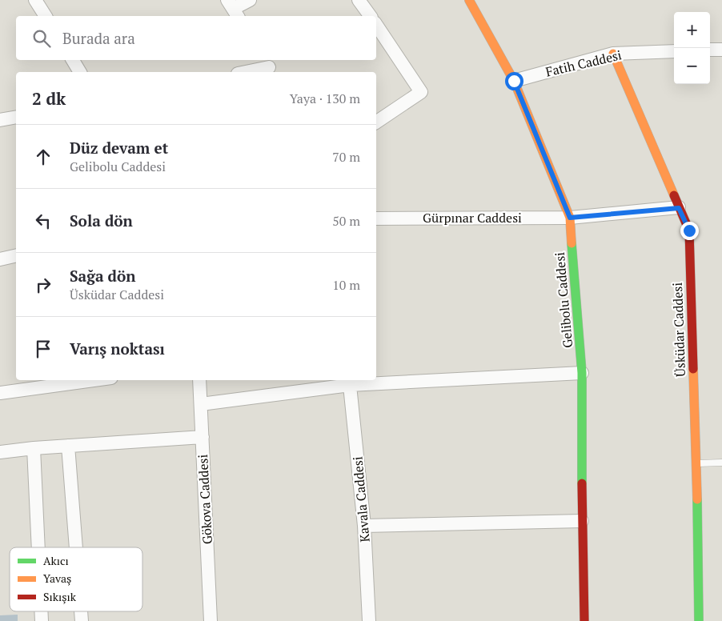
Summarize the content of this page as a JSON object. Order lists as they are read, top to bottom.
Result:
{
  "streets": {
    "street": [
      "Fatih Caddesi",
      "Gürpınar Caddesi",
      "Gelibolu Caddesi",
      "Üsküdar Caddesi",
      "Gökova Caddesi",
      "Kavala Caddesi"
    ]
  },
  "crossings": [
    ["Fatih Caddesi", "Gelibolu Caddesi"],
    ["Fatih Caddesi", "Üsküdar Caddesi"],
    ["Gürpınar Caddesi", "Gelibolu Caddesi"],
    ["Gürpınar Caddesi", "Üsküdar Caddesi"]
  ],
  "legend": ["Akıcı", "Yavaş", "Sıkışık"],
  "page": {
    "map_buttons": ["+", "−"],
    "search": "Burada ara",
    "heading": ["2 dk", "Yaya · 130 m"],
    "list": [
      ["Düz devam et", "Gelibolu Caddesi", "70 m"],
      ["Sola dön", "50 m"],
      ["Sağa dön", "Üsküdar Caddesi", "10 m"],
      "Varış noktası"
    ]
  }
}
